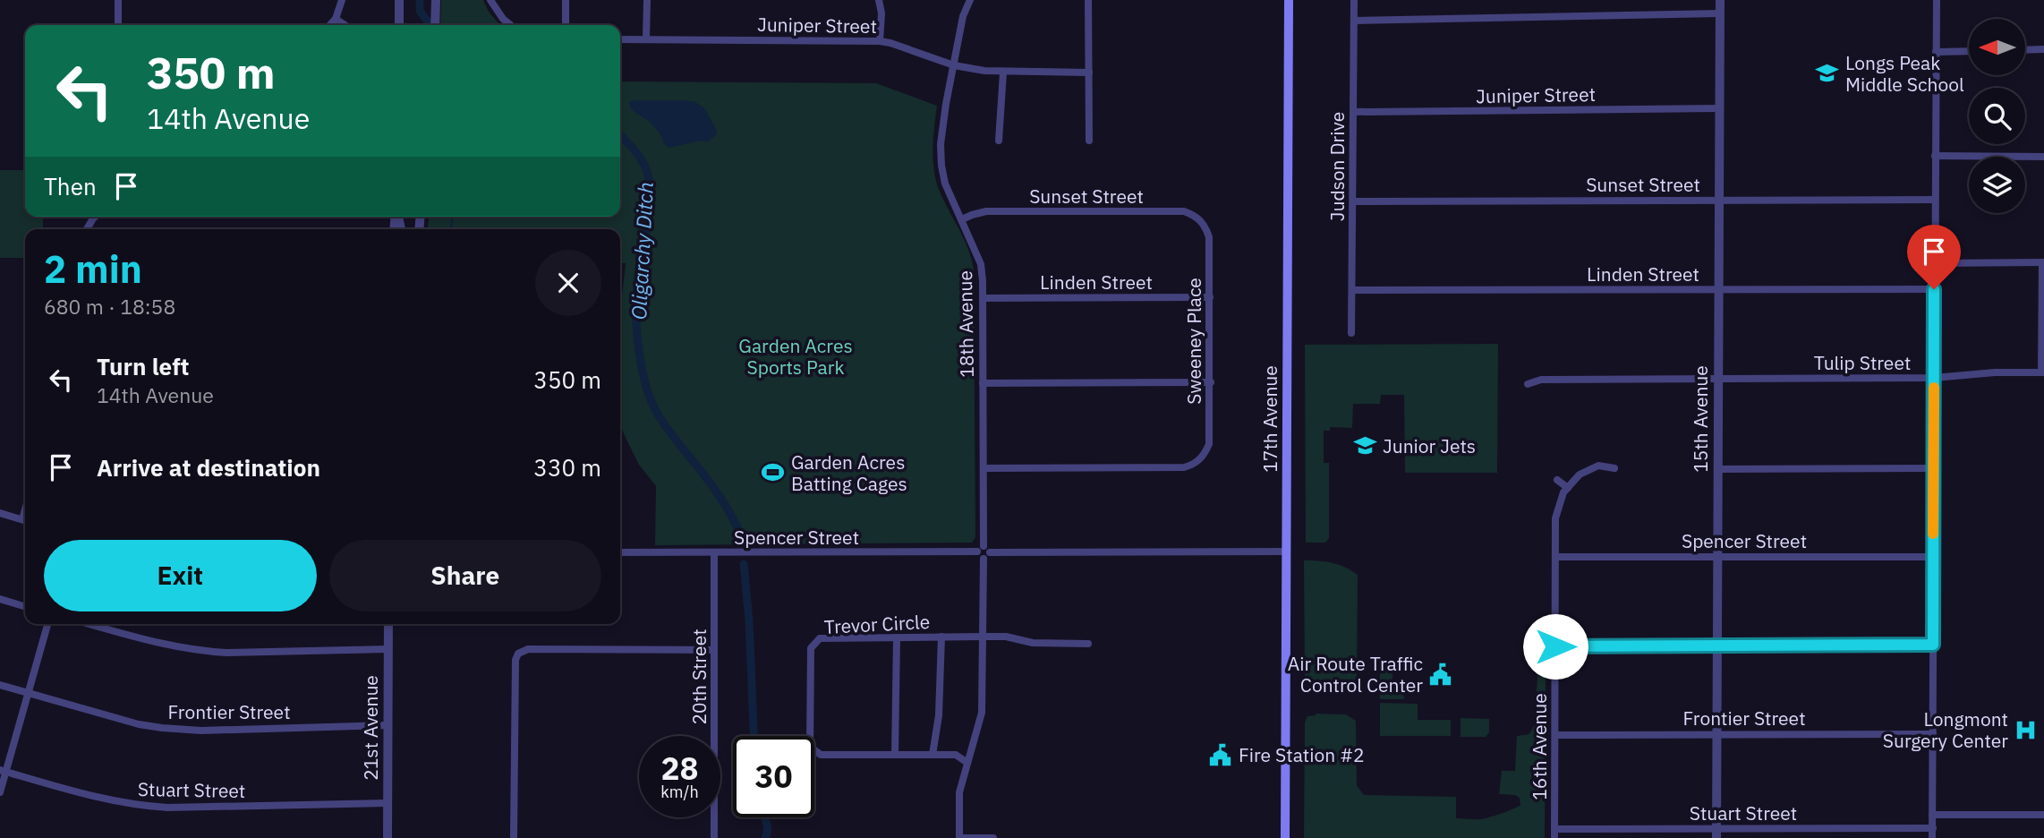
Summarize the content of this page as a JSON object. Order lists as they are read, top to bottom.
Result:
{
  "streets": {
    "main road": ["17th Avenue"],
    "street": [
      "Juniper Street",
      "Judson Drive",
      "Sunset Street",
      "Linden Street",
      "18th Avenue",
      "Sweeney Place",
      "Tulip Street",
      "15th Avenue",
      "Spencer Street",
      "Trevor Circle",
      "20th Street",
      "Frontier Street",
      "21st Avenue",
      "16th Avenue",
      "Stuart Street"
    ]
  },
  "crossings": [
    ["Juniper Street", "Judson Drive"],
    ["Juniper Street", "18th Avenue"],
    ["Juniper Street", "15th Avenue"],
    ["Judson Drive", "Sunset Street"],
    ["Judson Drive", "Linden Street"],
    ["Sunset Street", "18th Avenue"],
    ["Sunset Street", "Sweeney Place"],
    ["Sunset Street", "15th Avenue"],
    ["Linden Street", "18th Avenue"],
    ["Linden Street", "Sweeney Place"],
    ["Linden Street", "15th Avenue"],
    ["18th Avenue", "Sweeney Place"],
    ["18th Avenue", "Spencer Street"],
    ["Tulip Street", "15th Avenue"],
    ["15th Avenue", "Spencer Street"],
    ["15th Avenue", "Frontier Street"],
    ["15th Avenue", "Stuart Street"],
    ["Spencer Street", "20th Street"],
    ["Spencer Street", "16th Avenue"],
    ["Frontier Street", "21st Avenue"],
    ["Frontier Street", "16th Avenue"],
    ["21st Avenue", "Stuart Street"],
    ["16th Avenue", "Stuart Street"]
  ],
  "water": ["Oligarchy Ditch"],
  "parks": ["Garden Acres Sports Park"],
  "places": {
    "school or university": ["Longs Peak Middle School", "Junior Jets"],
    "sports": ["Garden Acres Batting Cages"],
    "public building": ["Air Route Traffic Control Center", "Fire Station #2"],
    "hospital": ["Longmont Surgery Center"]
  },
  "north": "left",
  "page": {
    "turn": ["350 m", "14th Avenue"],
    "then": "Then",
    "heading": ["2 min", "680 m · 18:58"],
    "list": [
      {
        "name": "Turn left",
        "note": "14th Avenue",
        "value": "350 m"
      },
      {
        "name": "Arrive at destination",
        "value": "330 m"
      }
    ],
    "buttons": ["Exit", "Share"],
    "speed": "28 km/h",
    "limit": "30"
  }
}
